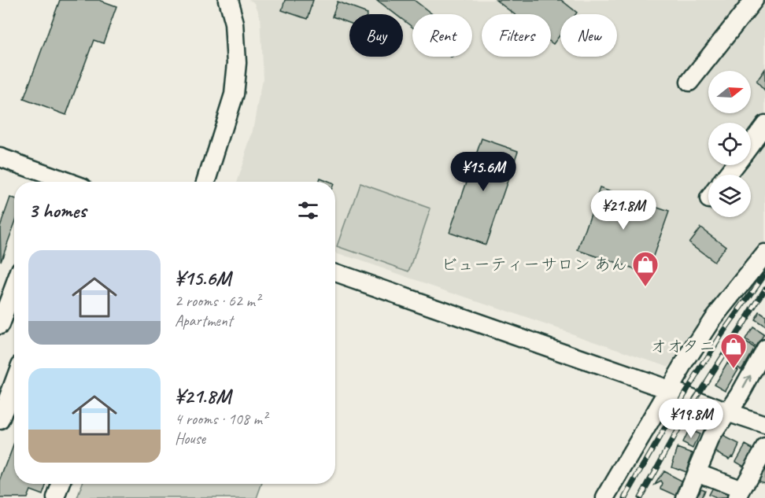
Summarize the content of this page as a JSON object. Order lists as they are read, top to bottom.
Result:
{
  "places": {
    "shop": ["ビューティーサロン あん", "オオタニ"]
  },
  "north": "right",
  "page": {
    "chip": [
      "Buy",
      "Rent",
      "Filters",
      "New"
    ],
    "price": ["¥15.6M", "¥21.8M", "¥19.8M"],
    "heading": "3 homes",
    "list": [
      {
        "name": "¥15.6M",
        "note": "2 rooms · 62 m² · Apartment"
      },
      {
        "name": "¥21.8M",
        "note": "4 rooms · 108 m² · House"
      }
    ]
  }
}
